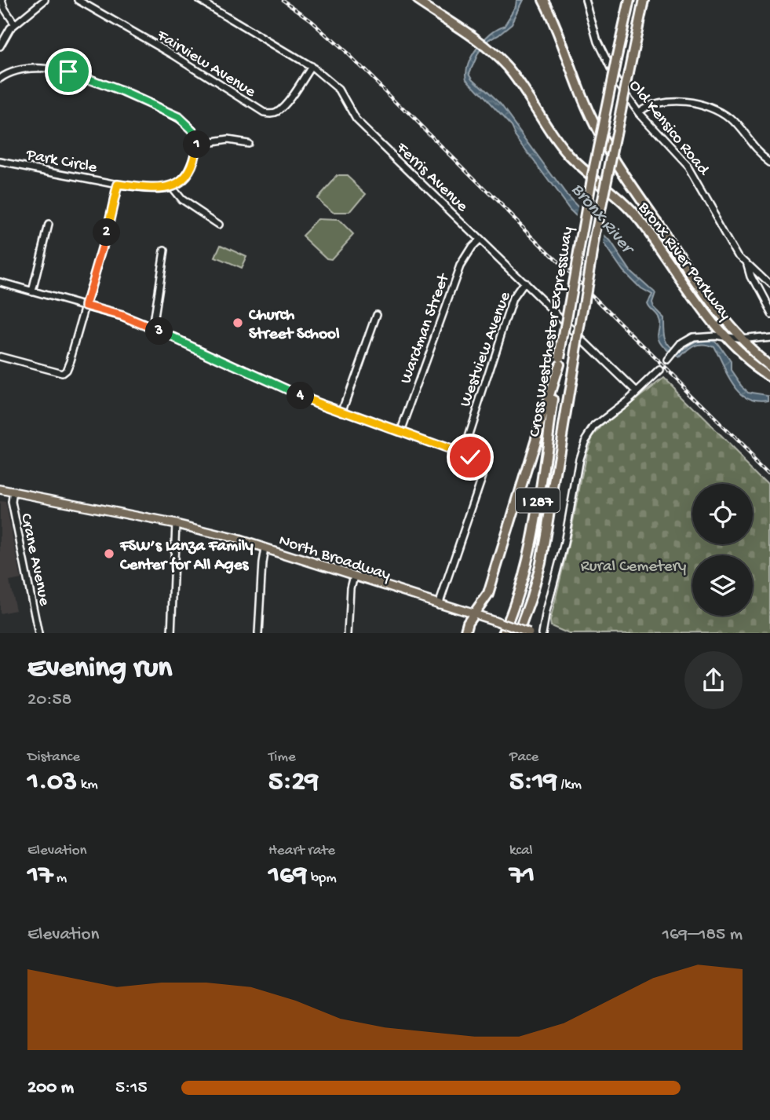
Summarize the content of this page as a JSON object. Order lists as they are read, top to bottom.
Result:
{
  "streets": {
    "highway": ["Bronx River Parkway", "Cross Westchester Expressway", "I 287"],
    "main road": ["North Broadway"],
    "street": [
      "Fairview Avenue",
      "Old Kensico Road",
      "Park Circle",
      "Ferris Avenue",
      "Wardman Street",
      "Westview Avenue",
      "Crane Avenue"
    ]
  },
  "crossings": [
    ["Fairview Avenue", "Ferris Avenue"],
    ["Ferris Avenue", "Wardman Street"],
    ["Ferris Avenue", "Westview Avenue"],
    ["North Broadway", "Crane Avenue"]
  ],
  "water": ["Bronx River"],
  "parks": ["Rural Cemetery"],
  "places": ["Church Street School", "FSW’s Lanza Family Center for All Ages"],
  "page": {
    "pins": [
      "1",
      "2",
      "3",
      "4"
    ],
    "heading": ["Evening run", "20:58"],
    "stats": [
      ["Distance", "1.03 km"],
      ["Time", "5:29"],
      ["Pace", "5:19 /km"],
      ["Elevation", "17 m"],
      ["Heart rate", "169 bpm"],
      ["kcal", "71"]
    ],
    "chart": ["Elevation", "169–185 m"],
    "list": [
      {
        "name": "200 m",
        "note": "5:15"
      }
    ]
  }
}
